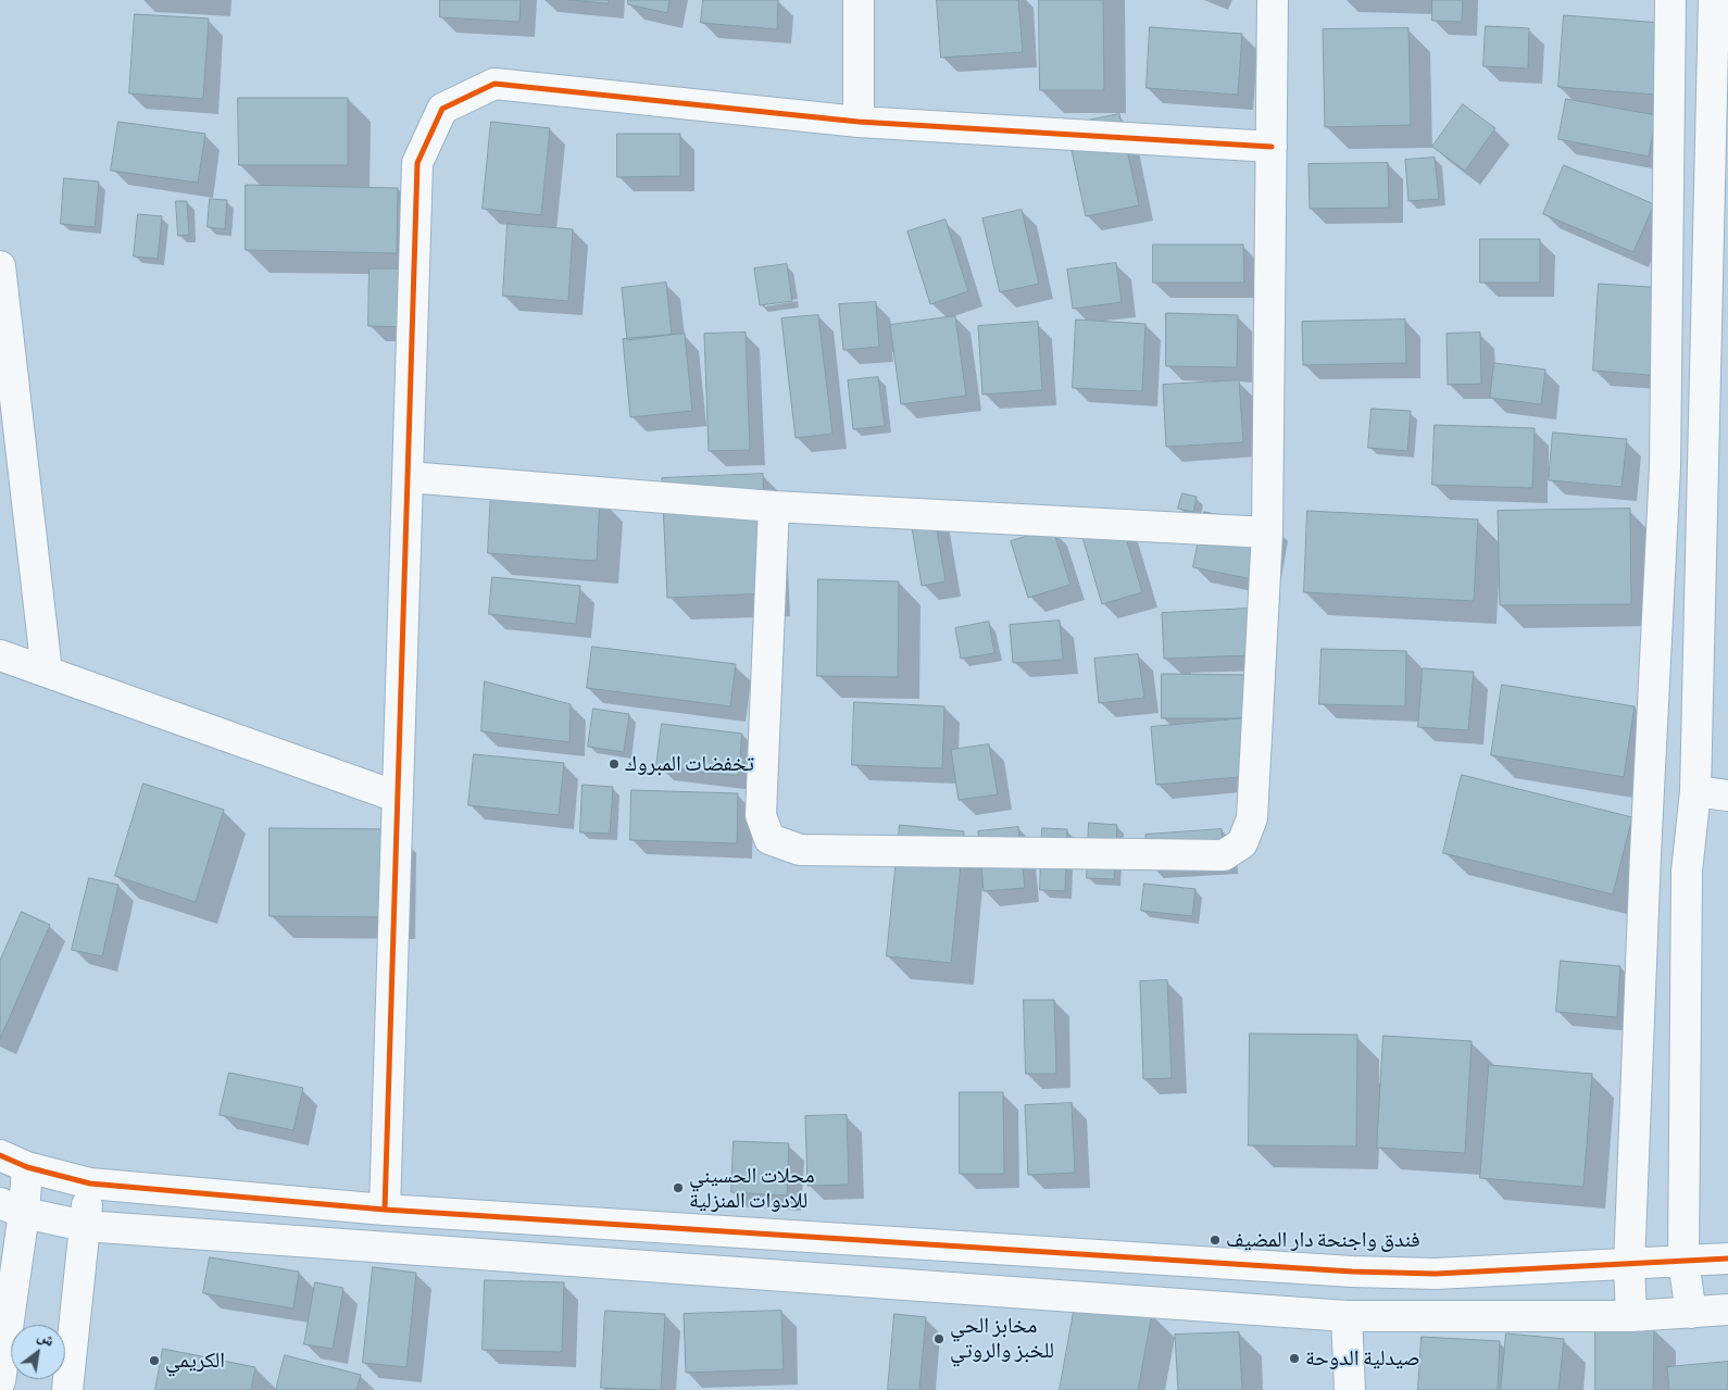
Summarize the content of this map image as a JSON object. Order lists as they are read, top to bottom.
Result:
{
  "places": [
    "تخفضات المبروك",
    "محلات الحسيني للادوات المنزلية",
    "فندق واجنحة دار المضيف",
    "مخابز الحي للخبز والروتي",
    "صيدلية الدوحة",
    "الكريمي"
  ],
  "north": "top right"
}
